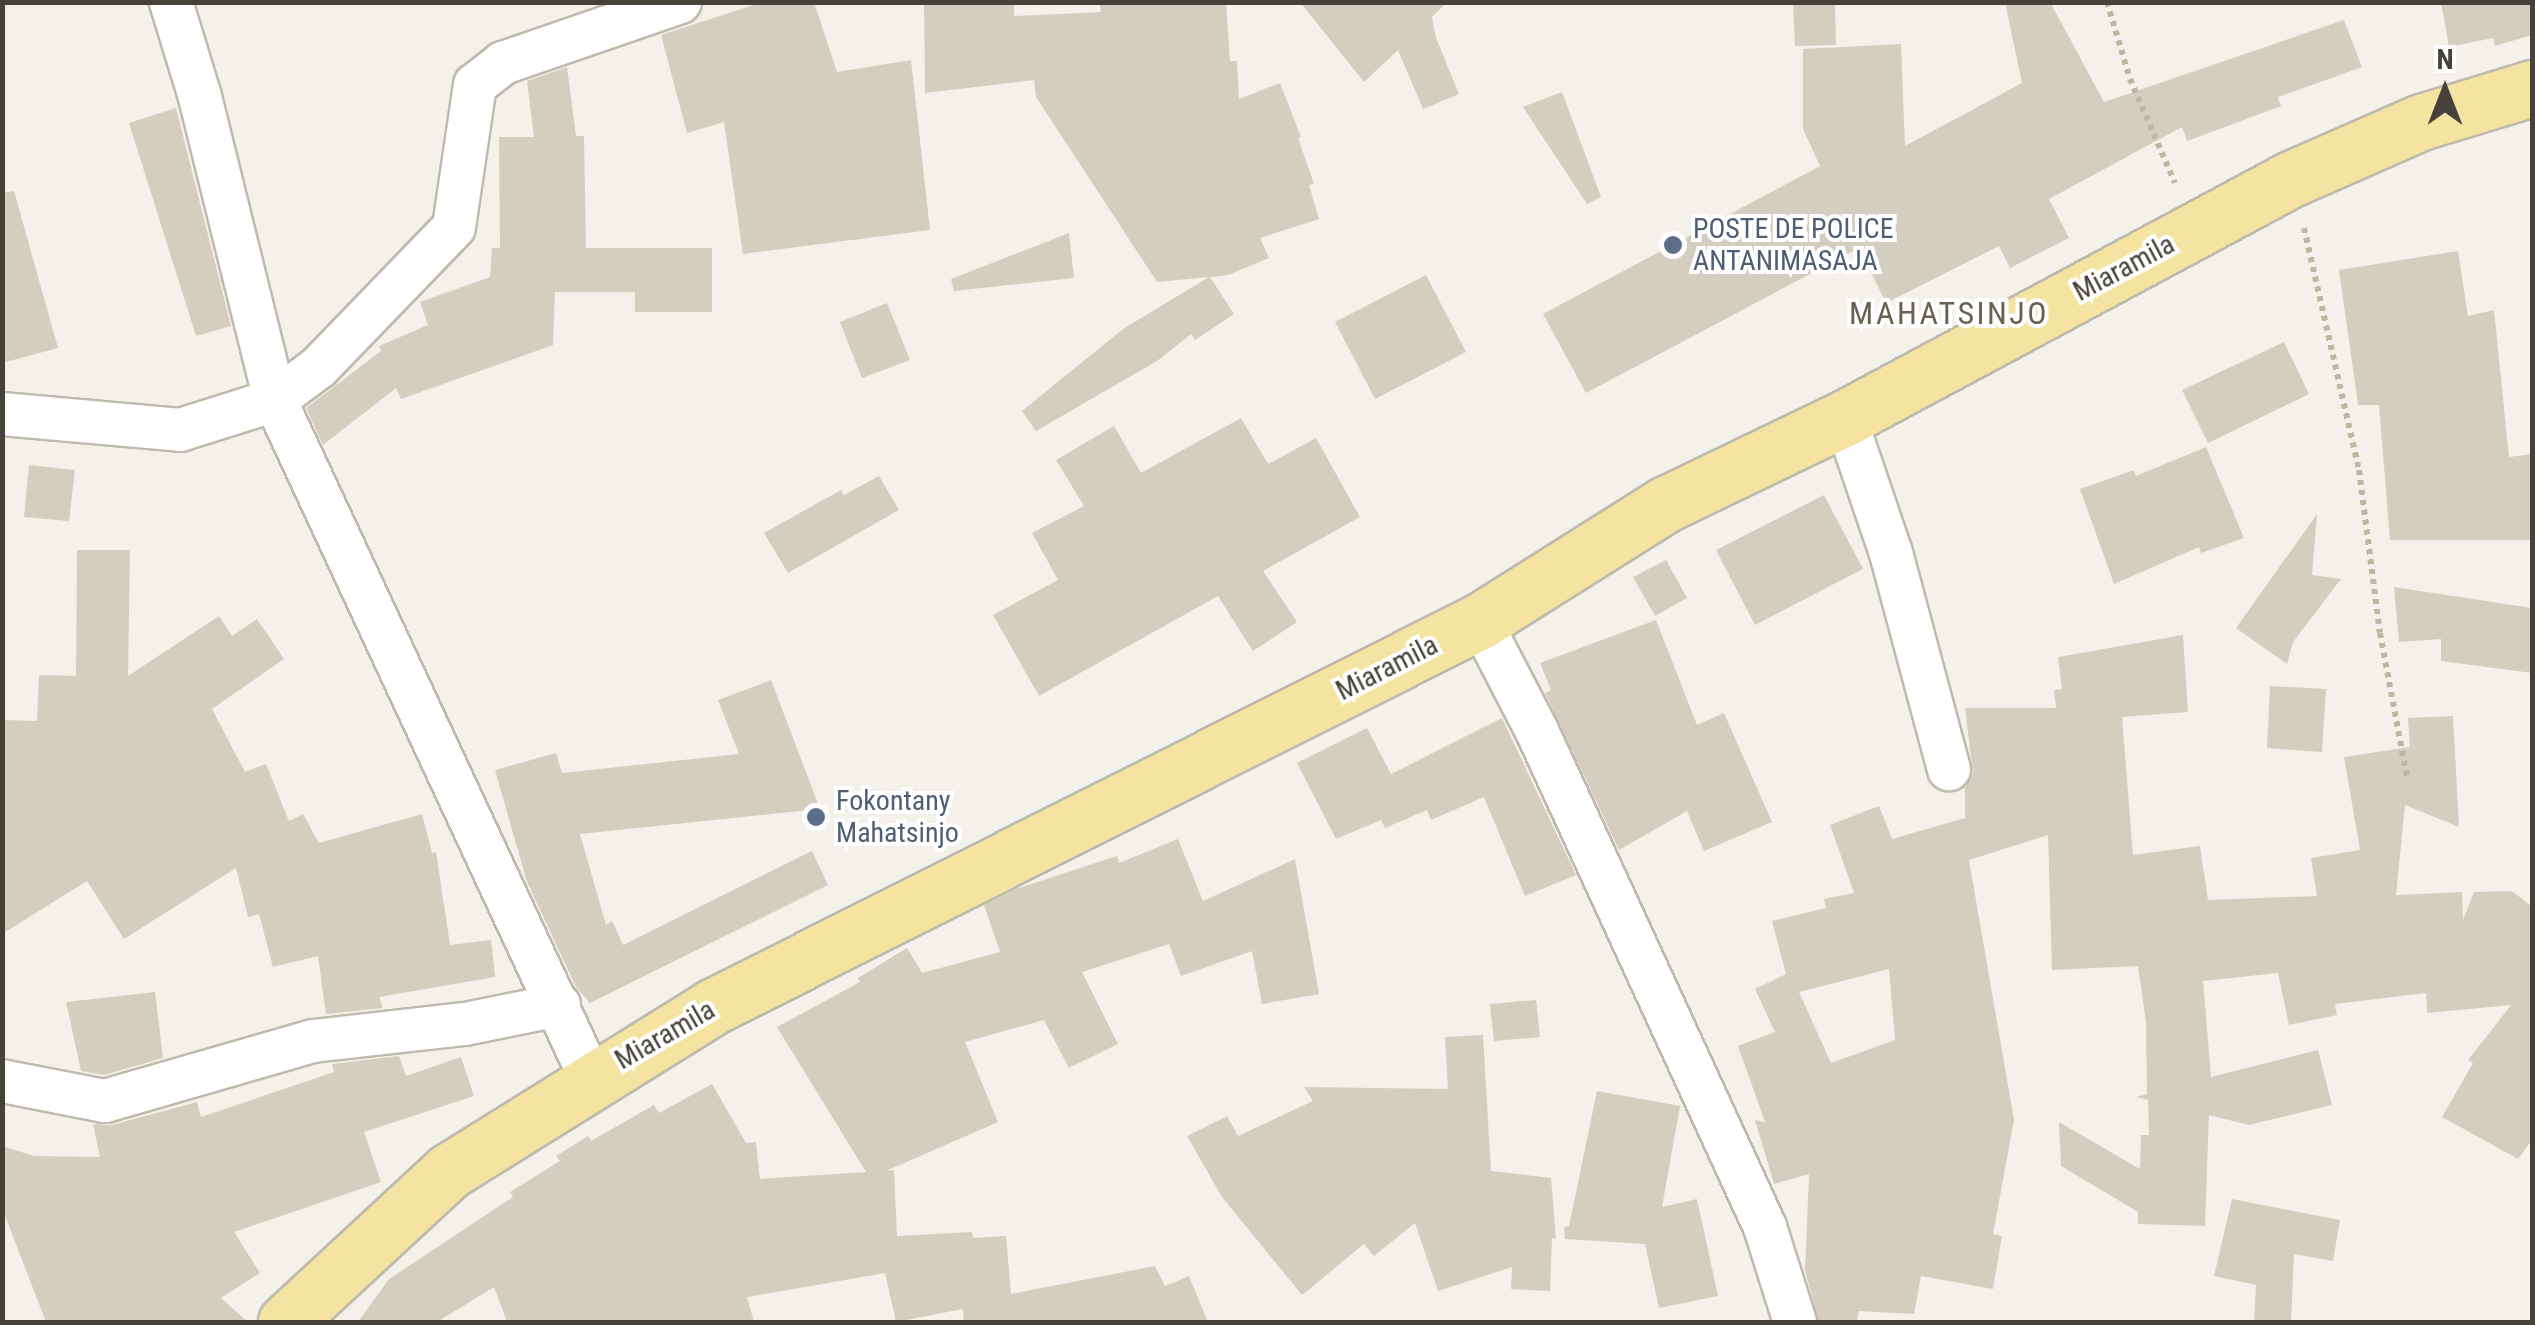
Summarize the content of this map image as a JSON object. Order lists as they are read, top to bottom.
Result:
{
  "streets": {
    "main road": ["Miaramila"]
  },
  "districts": ["MAHATSINJO"],
  "places": ["POSTE DE POLICE ANTANIMASAJA", "Fokontany Mahatsinjo"],
  "north": "top"
}
